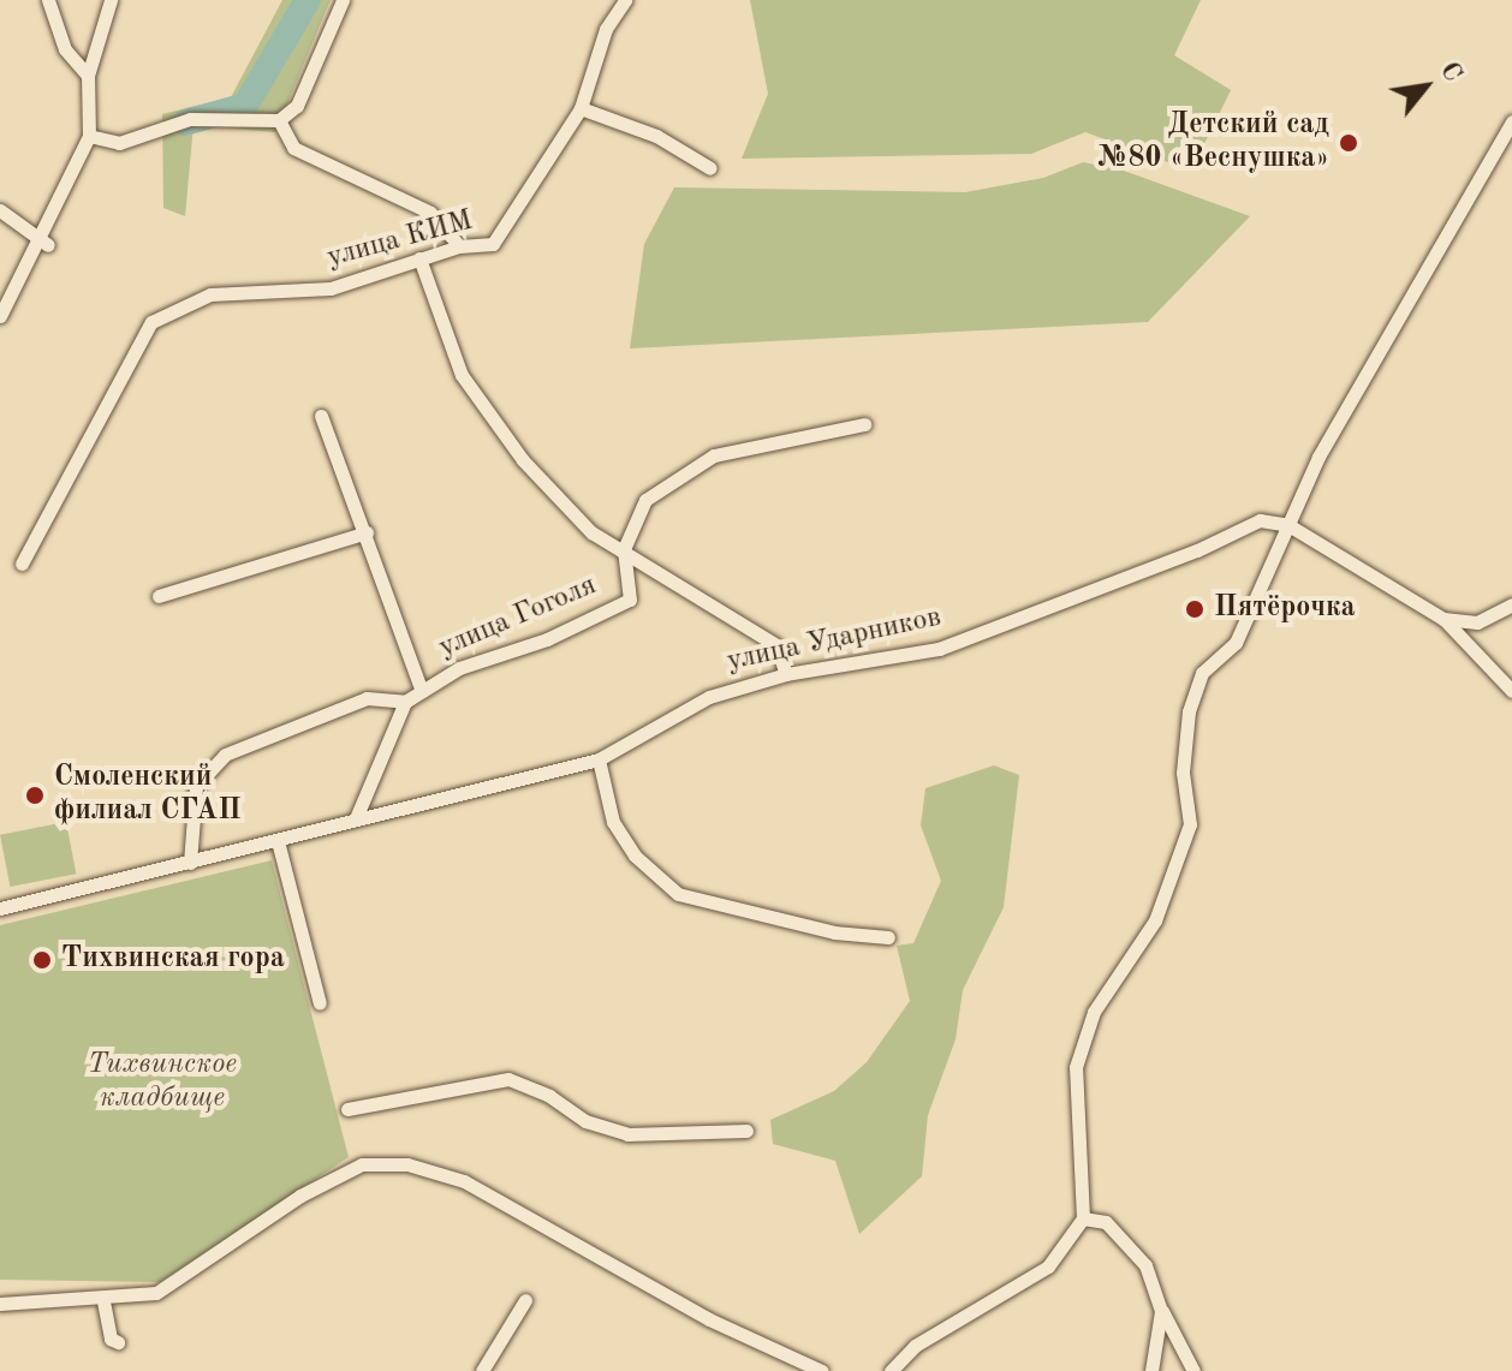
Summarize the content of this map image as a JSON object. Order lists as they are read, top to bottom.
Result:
{
  "streets": {
    "street": ["улица КИМ", "улица Гоголя", "улица Ударников"]
  },
  "parks": ["Тихвинское кладбище"],
  "places": [
    "Детский сад №80 «Веснушка»",
    "Пятёрочка",
    "Смоленский филиал СГАП",
    "Тихвинская гора"
  ],
  "north": "top right"
}
